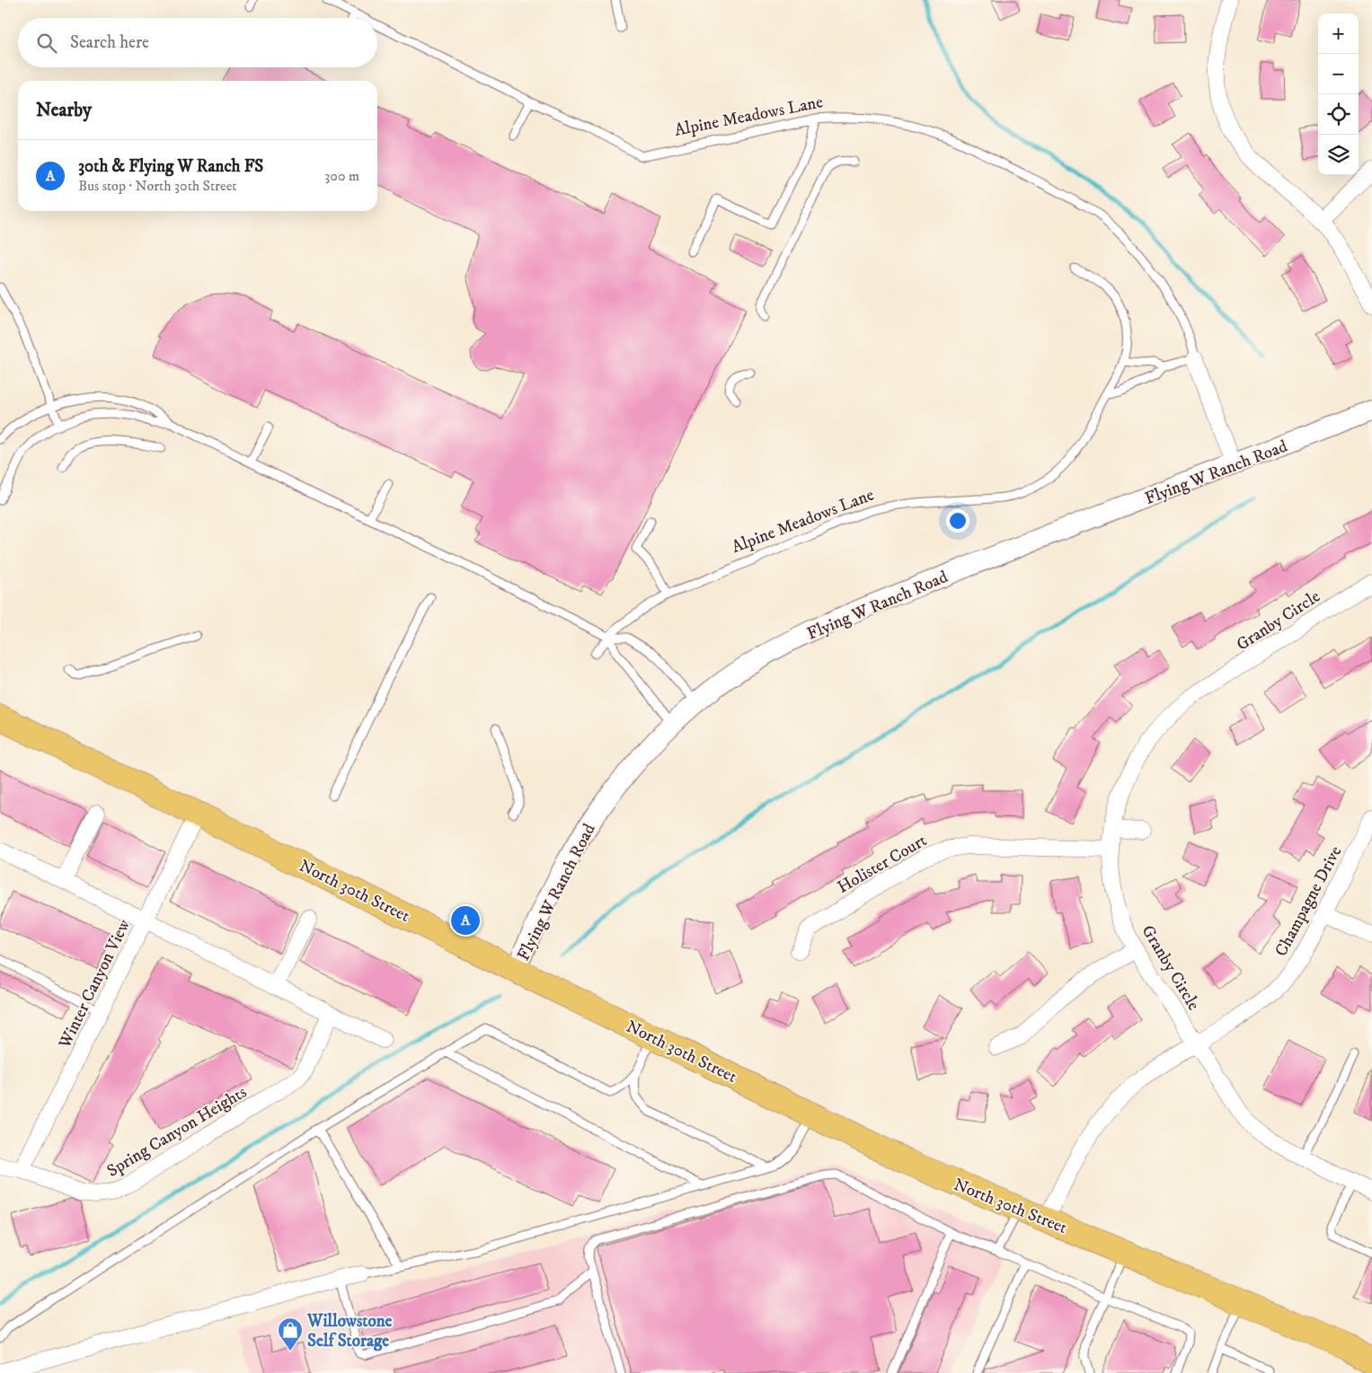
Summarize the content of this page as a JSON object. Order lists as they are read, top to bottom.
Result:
{
  "streets": {
    "main road": ["North 30th Street"],
    "street": [
      "Alpine Meadows Lane",
      "Flying W Ranch Road",
      "Granby Circle",
      "Holister Court",
      "Champagne Drive",
      "Winter Canyon View",
      "Spring Canyon Heights"
    ]
  },
  "crossings": [
    ["Alpine Meadows Lane", "Flying W Ranch Road"],
    ["Flying W Ranch Road", "North 30th Street"],
    ["Granby Circle", "Holister Court"],
    ["Granby Circle", "Champagne Drive"],
    ["North 30th Street", "Champagne Drive"],
    ["North 30th Street", "Winter Canyon View"],
    ["Winter Canyon View", "Spring Canyon Heights"]
  ],
  "places": {
    "shop": ["Willowstone Self Storage"]
  },
  "page": {
    "map_buttons": ["+", "−"],
    "search": "Search here",
    "heading": "Nearby",
    "list": [
      {
        "mark": "A",
        "name": "30th & Flying W Ranch FS",
        "note": "Bus stop · North 30th Street",
        "value": "300 m"
      }
    ],
    "pins": "A"
  }
}
